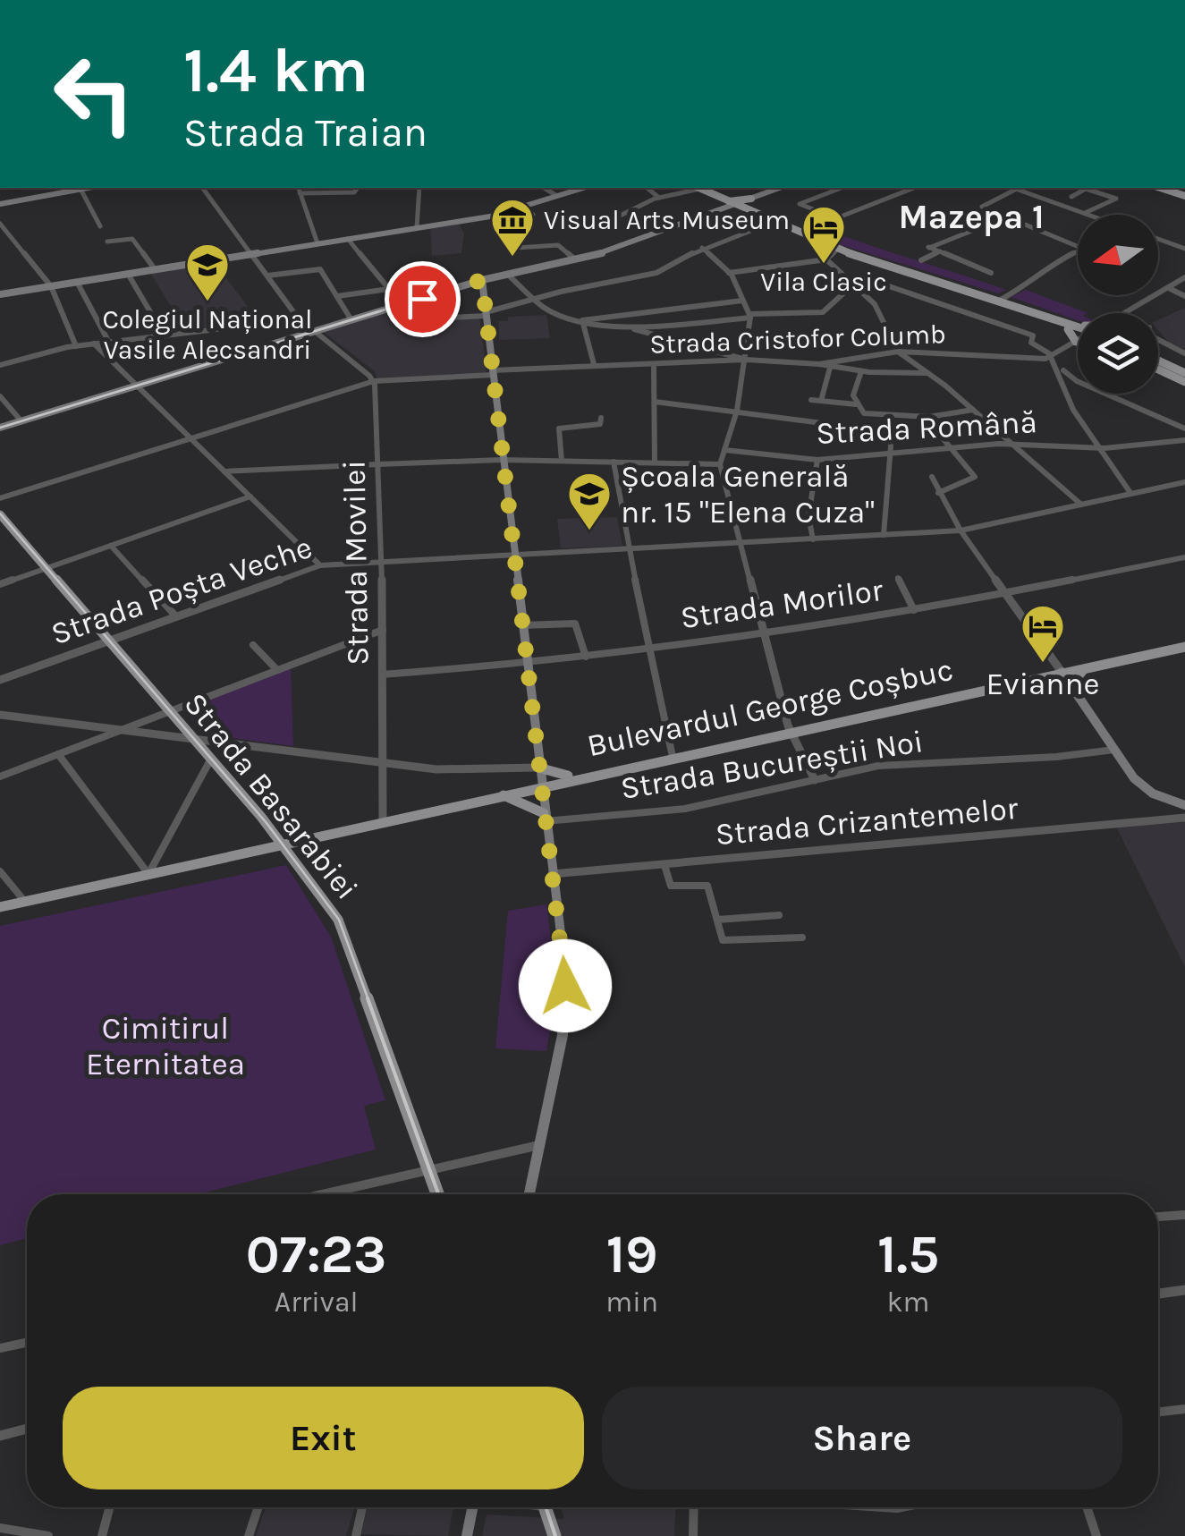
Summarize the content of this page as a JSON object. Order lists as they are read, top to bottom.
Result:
{
  "streets": {
    "main road": ["Bulevardul George Coșbuc", "Strada Basarabiei"],
    "street": [
      "Strada Cristofor Columb",
      "Strada Română",
      "Strada Movilei",
      "Strada Poșta Veche",
      "Strada Morilor",
      "Strada Bucureștii Noi",
      "Strada Crizantemelor"
    ]
  },
  "crossings": [
    ["Strada Cristofor Columb", "Strada Movilei"],
    ["Strada Movilei", "Strada Poșta Veche"],
    ["Strada Movilei", "Strada Morilor"],
    ["Strada Movilei", "Bulevardul George Coșbuc"],
    ["Strada Poșta Veche", "Strada Basarabiei"],
    ["Bulevardul George Coșbuc", "Strada Basarabiei"]
  ],
  "districts": ["Mazepa 1"],
  "parks": ["Cimitirul Eternitatea"],
  "places": {
    "museum": ["Visual Arts Museum"],
    "hotel": ["Vila Clasic", "Evianne"],
    "school or university": ["Colegiul Național Vasile Alecsandri", "Școala Generală nr. 15 \"Elena Cuza\""]
  },
  "north": "left",
  "page": {
    "turn": ["1.4 km", "Strada Traian"],
    "eta": [
      "07:23",
      "Arrival",
      "19",
      "min",
      "1.5",
      "km"
    ],
    "buttons": ["Exit", "Share"]
  }
}
